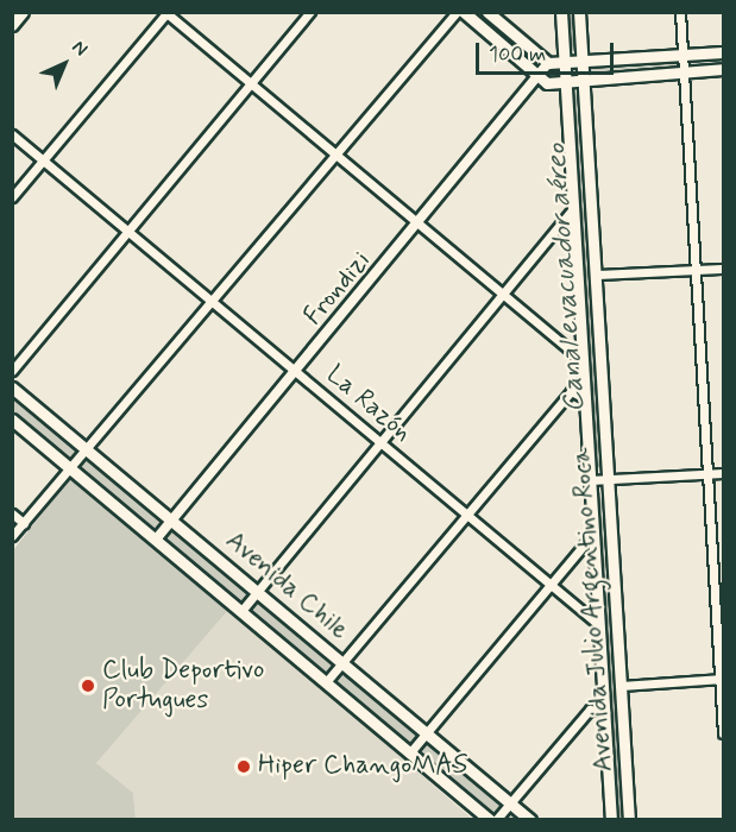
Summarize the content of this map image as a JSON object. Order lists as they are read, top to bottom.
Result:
{
  "streets": {
    "main road": ["Avenida Chile", "Avenida Julio Argentino Roca"],
    "street": ["Frondizi", "La Razón"]
  },
  "crossings": [
    ["Frondizi", "La Razón"],
    ["Frondizi", "Avenida Chile"],
    ["La Razón", "Avenida Julio Argentino Roca"]
  ],
  "water": ["Canal evacuador aéreo"],
  "places": ["Club Deportivo Portugues", "Hiper ChangoMAS"],
  "scale_bar": "100 m",
  "north": "top right"
}
